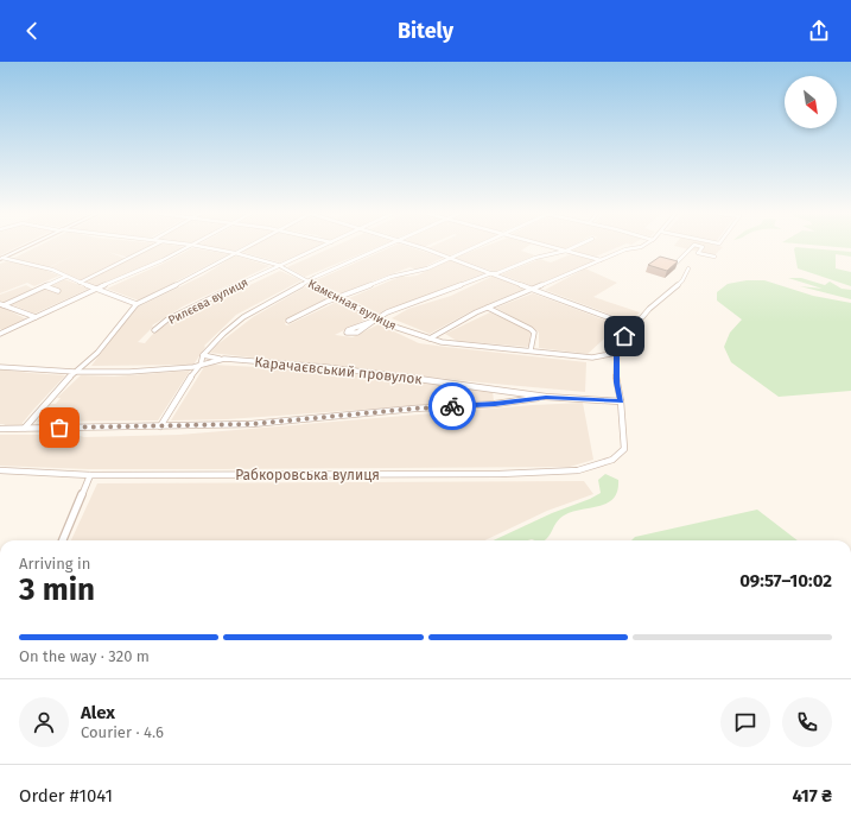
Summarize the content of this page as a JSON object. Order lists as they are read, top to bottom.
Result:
{
  "streets": {
    "street": [
      "Рилєєва вулиця",
      "Камєнная вулиця",
      "Карачаєвський провулок",
      "Рабкоровська вулиця"
    ]
  },
  "crossings": [
    ["Рилєєва вулиця", "Камєнная вулиця"],
    ["Карачаєвський провулок", "Рабкоровська вулиця"]
  ],
  "north": "bottom right",
  "page": {
    "header": "Bitely",
    "heading": ["3 min", "Arriving in", "09:57–10:02"],
    "panel": [
      "Alex",
      "Courier · 4.6",
      "Order #1041",
      "417 ₴"
    ],
    "bar": "On the way · 320 m"
  }
}
